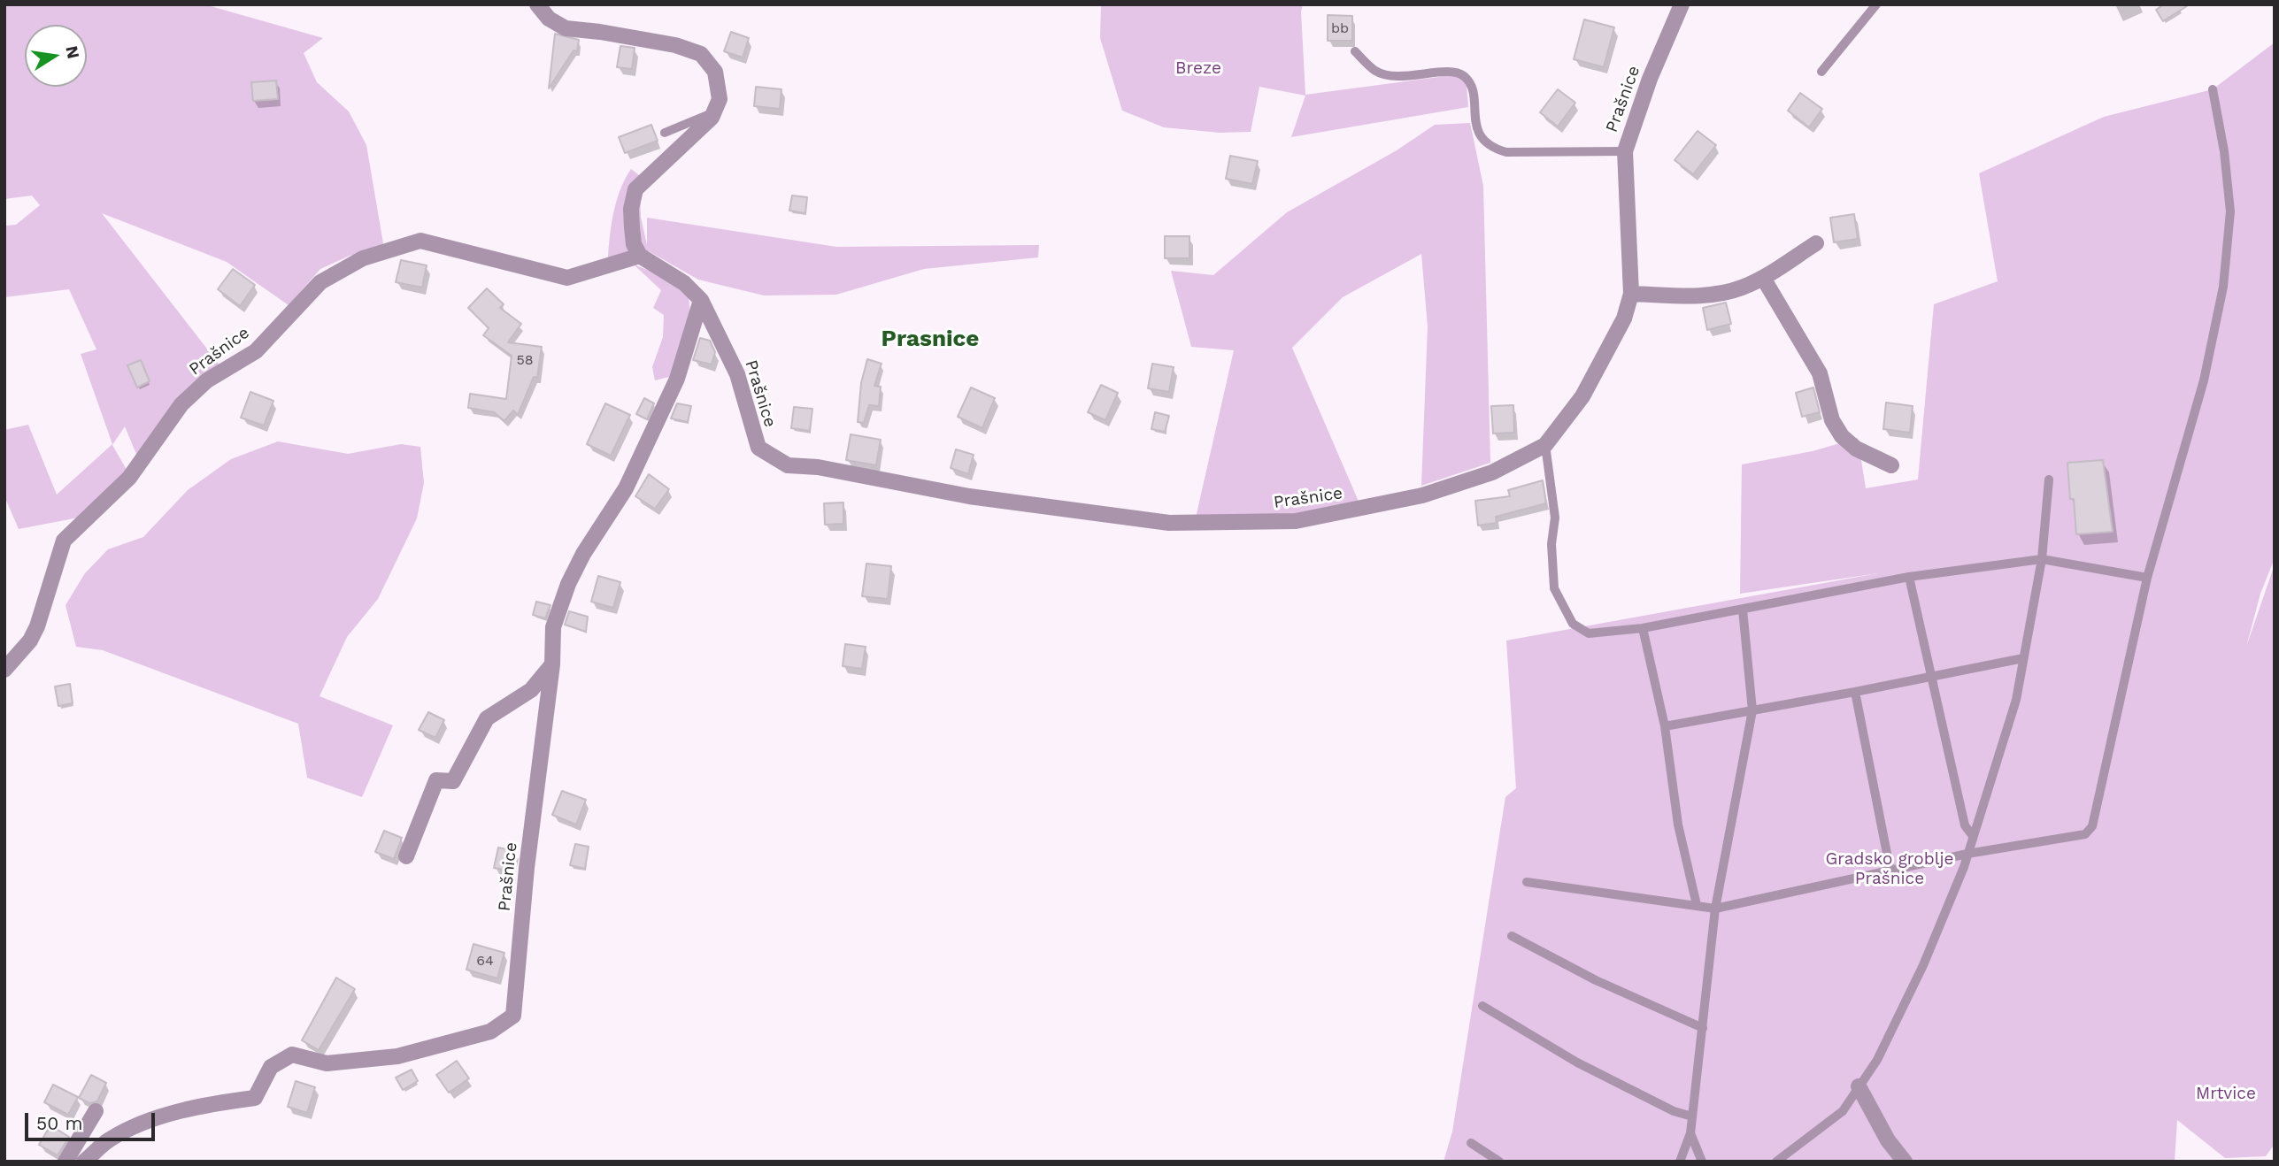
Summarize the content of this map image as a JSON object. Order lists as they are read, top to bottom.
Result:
{
  "streets": {
    "street": ["Prašnice"]
  },
  "districts": ["Prasnice"],
  "parks": ["Breze", "Gradsko groblje Prašnice", "Mrtvice"],
  "house_numbers": ["bb", "58", "64"],
  "scale_bar": "50 m",
  "north": "right"
}
